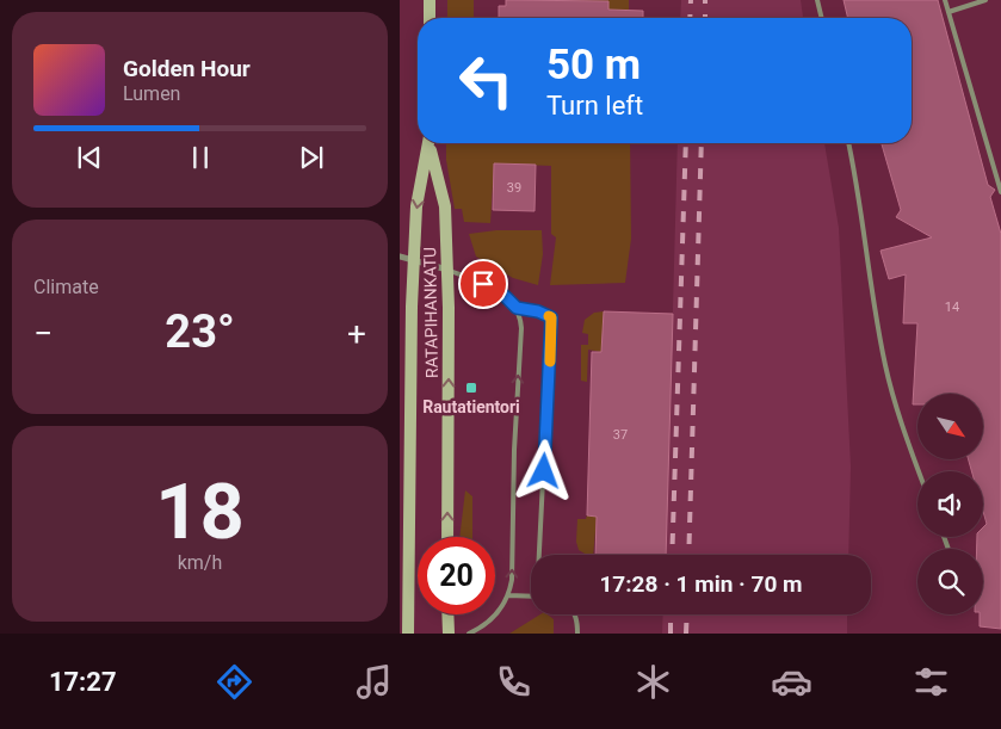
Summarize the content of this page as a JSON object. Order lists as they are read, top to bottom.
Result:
{
  "streets": {
    "main road": ["RATAPIHANKATU"]
  },
  "places": {
    "transit": ["Rautatientori"]
  },
  "house_numbers": ["39", "14", "37"],
  "north": "bottom right",
  "page": {
    "turn": ["50 m", "Turn left"],
    "song": ["Golden Hour", "Lumen"],
    "tile": [
      "Climate",
      ["18", "km/h"]
    ],
    "heat": ["−", "23°", "+"],
    "limit": "20",
    "trip": "17:28 · 1 min · 70 m",
    "tabs": "17:27"
  }
}
